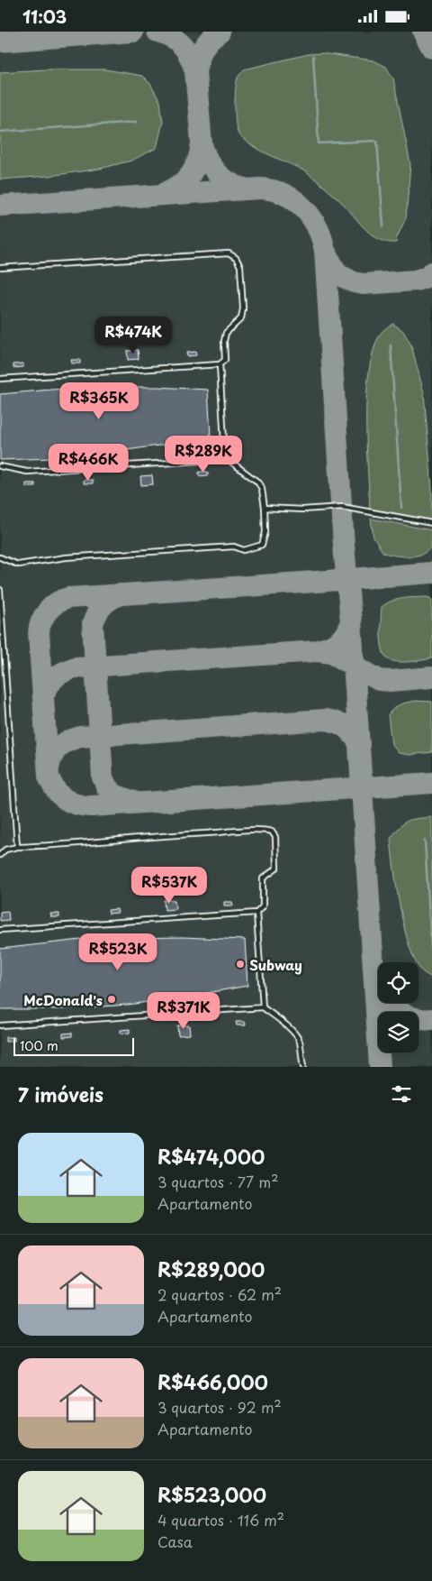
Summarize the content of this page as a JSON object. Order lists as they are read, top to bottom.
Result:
{
  "places": ["Subway", "McDonald's"],
  "scale_bar": "100 m",
  "page": {
    "status": "11:03",
    "price": [
      "R$474K",
      "R$365K",
      "R$289K",
      "R$466K",
      "R$537K",
      "R$523K",
      "R$371K"
    ],
    "scale": "100 m",
    "heading": "7 imóveis",
    "list": [
      {
        "name": "R$474,000",
        "note": "3 quartos · 77 m² · Apartamento"
      },
      {
        "name": "R$289,000",
        "note": "2 quartos · 62 m² · Apartamento"
      },
      {
        "name": "R$466,000",
        "note": "3 quartos · 92 m² · Apartamento"
      },
      {
        "name": "R$523,000",
        "note": "4 quartos · 116 m² · Casa"
      }
    ]
  }
}
